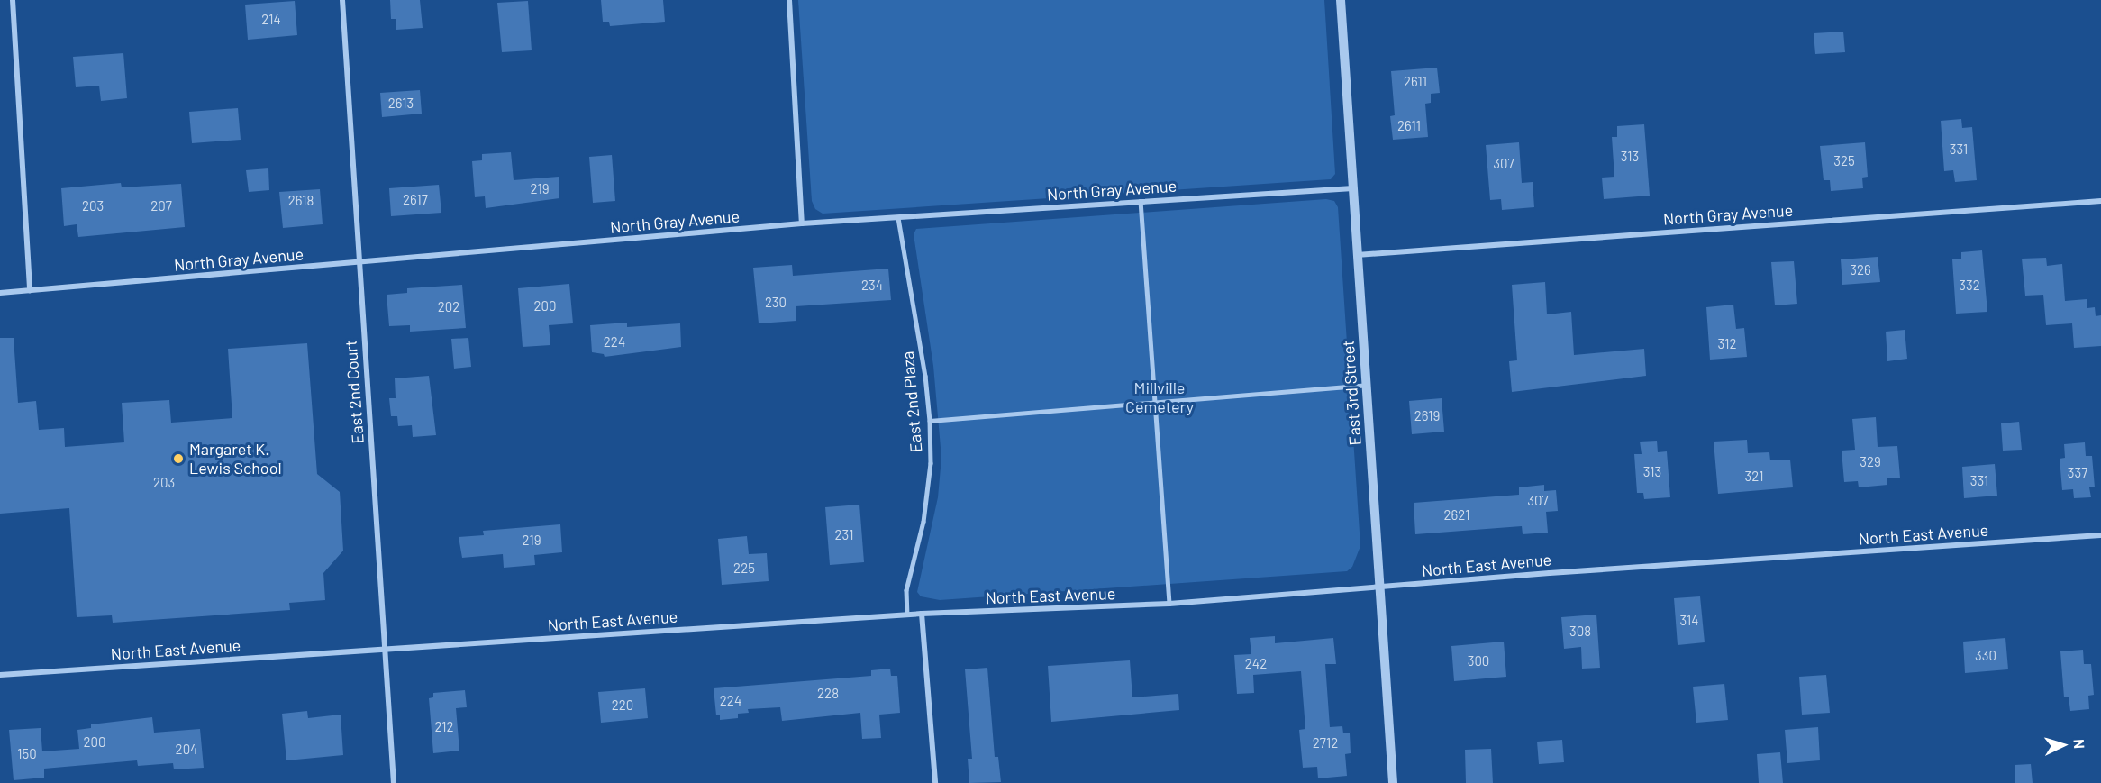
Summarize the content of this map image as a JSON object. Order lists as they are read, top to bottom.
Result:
{
  "streets": {
    "street": [
      "North Gray Avenue",
      "East 2nd Court",
      "East 3rd Street",
      "North East Avenue"
    ],
    "lane": ["East 2nd Plaza"]
  },
  "crossings": [
    ["North Gray Avenue", "East 2nd Court"],
    ["North Gray Avenue", "East 3rd Street"],
    ["North Gray Avenue", "East 2nd Plaza"],
    ["East 2nd Court", "North East Avenue"],
    ["East 3rd Street", "North East Avenue"],
    ["East 2nd Plaza", "North East Avenue"]
  ],
  "parks": ["Millville Cemetery"],
  "places": ["Margaret K. Lewis School"],
  "house_numbers": [
    "214",
    "2611",
    "2613",
    "2611",
    "331",
    "313",
    "325",
    "307",
    "219",
    "2617",
    "2618",
    "203",
    "207",
    "326",
    "234",
    "332",
    "230",
    "200",
    "202",
    "224",
    "312",
    "2619",
    "329",
    "313",
    "337",
    "321",
    "331",
    "203",
    "307",
    "2621",
    "231",
    "219",
    "225",
    "314",
    "308",
    "330",
    "300",
    "242",
    "228",
    "224",
    "220",
    "212",
    "200",
    "2712",
    "204",
    "150"
  ],
  "north": "right"
}
